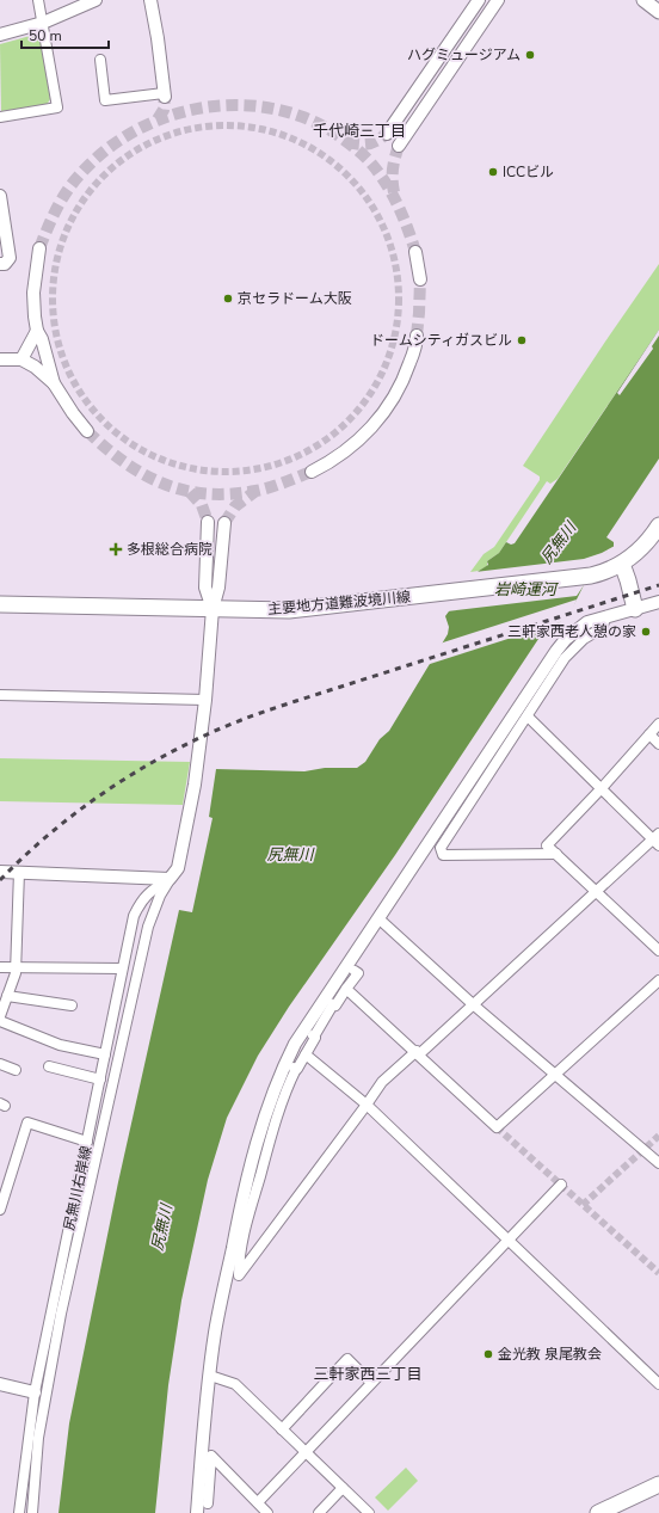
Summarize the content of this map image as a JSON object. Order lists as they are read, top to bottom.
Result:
{
  "streets": {
    "main road": ["主要地方道難波境川線"],
    "street": ["尻無川右岸線"]
  },
  "districts": ["千代崎三丁目", "三軒家西三丁目"],
  "water": ["尻無川", "岩崎運河"],
  "places": {
    "other": [
      "ハグミュージアム",
      "ICCビル",
      "京セラドーム大阪",
      "ドームシティガスビル",
      "三軒家西老人憩の家",
      "金光教 泉尾教会"
    ],
    "health": ["多根総合病院"]
  },
  "scale_bar": "50 m"
}
